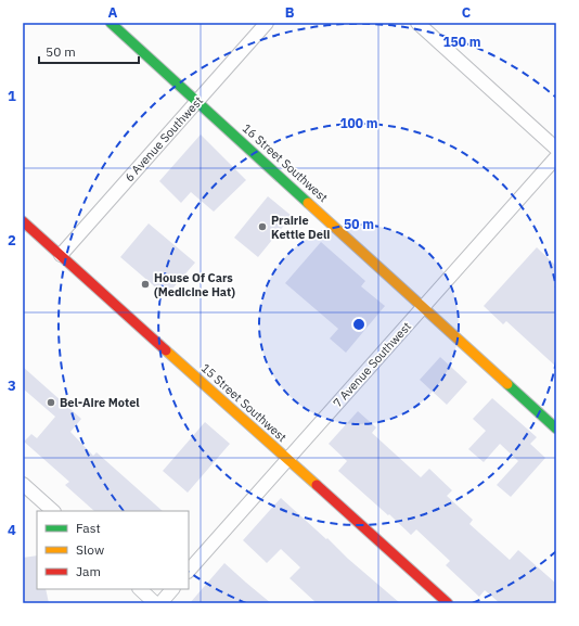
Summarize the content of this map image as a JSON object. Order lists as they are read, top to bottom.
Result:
{
  "streets": {
    "street": [
      "6 Avenue Southwest",
      "16 Street Southwest",
      "7 Avenue Southwest",
      "15 Street Southwest"
    ]
  },
  "crossings": [
    ["6 Avenue Southwest", "16 Street Southwest"],
    ["6 Avenue Southwest", "15 Street Southwest"],
    ["16 Street Southwest", "7 Avenue Southwest"],
    ["7 Avenue Southwest", "15 Street Southwest"]
  ],
  "places": ["Prairie Kettle Deli", "House Of Cars (Medicine Hat)", "Bel-Aire Motel"],
  "legend": ["Fast", "Slow", "Jam"],
  "scale_bar": "50 m",
  "grid": {
    "columns": ["A", "B", "C"],
    "rows": [
      "1",
      "2",
      "3",
      "4"
    ]
  },
  "rings": ["150 m", "100 m", "50 m"]
}
